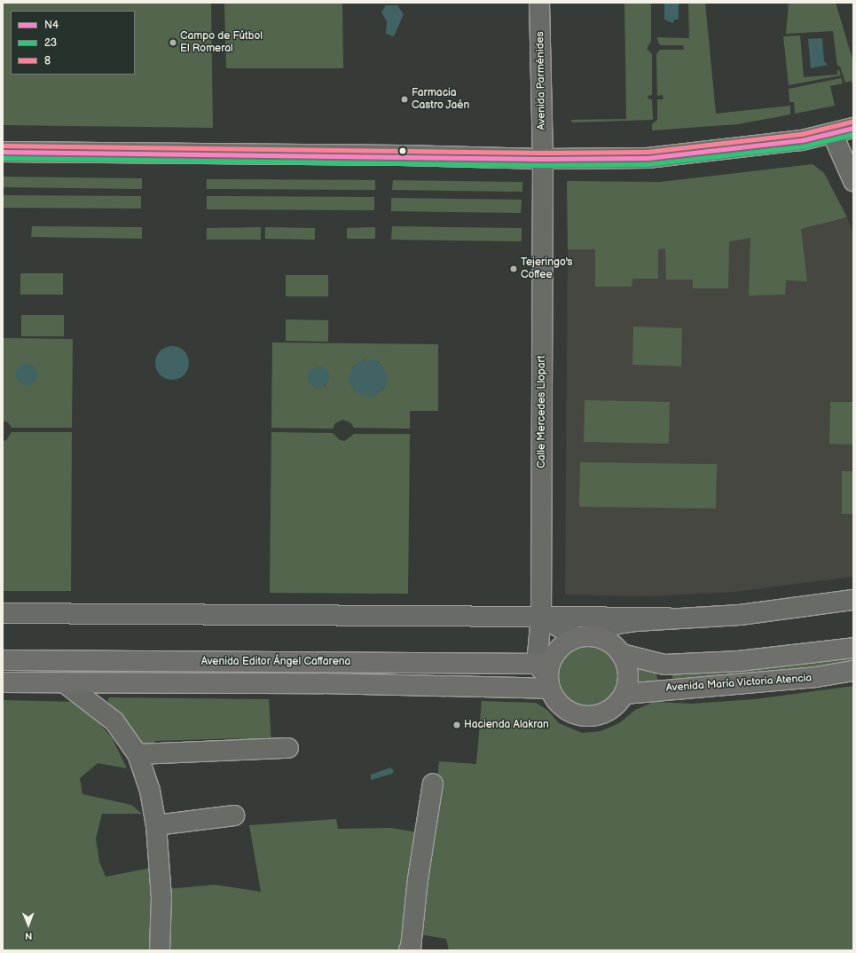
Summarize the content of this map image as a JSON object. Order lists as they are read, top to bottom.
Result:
{
  "streets": {
    "main road": ["Avenida Editor Ángel Caffarena", "Avenida María Victoria Atencia"],
    "street": ["Avenida Parménides", "Calle Mercedes Llopart"]
  },
  "crossings": [
    ["Avenida Parménides", "Calle Mercedes Llopart"],
    ["Calle Mercedes Llopart", "Avenida Editor Ángel Caffarena"],
    ["Calle Mercedes Llopart", "Avenida María Victoria Atencia"],
    ["Avenida Editor Ángel Caffarena", "Avenida María Victoria Atencia"]
  ],
  "places": [
    "Campo de Fútbol El Romeral",
    "Farmacia Castro Jaén",
    "Tejeringo's Coffee",
    "Hacienda Alakran"
  ],
  "lines": ["transit line 8", "transit line N4", "transit line 23"],
  "legend": ["N4", "23", "8"],
  "north": "bottom"
}
